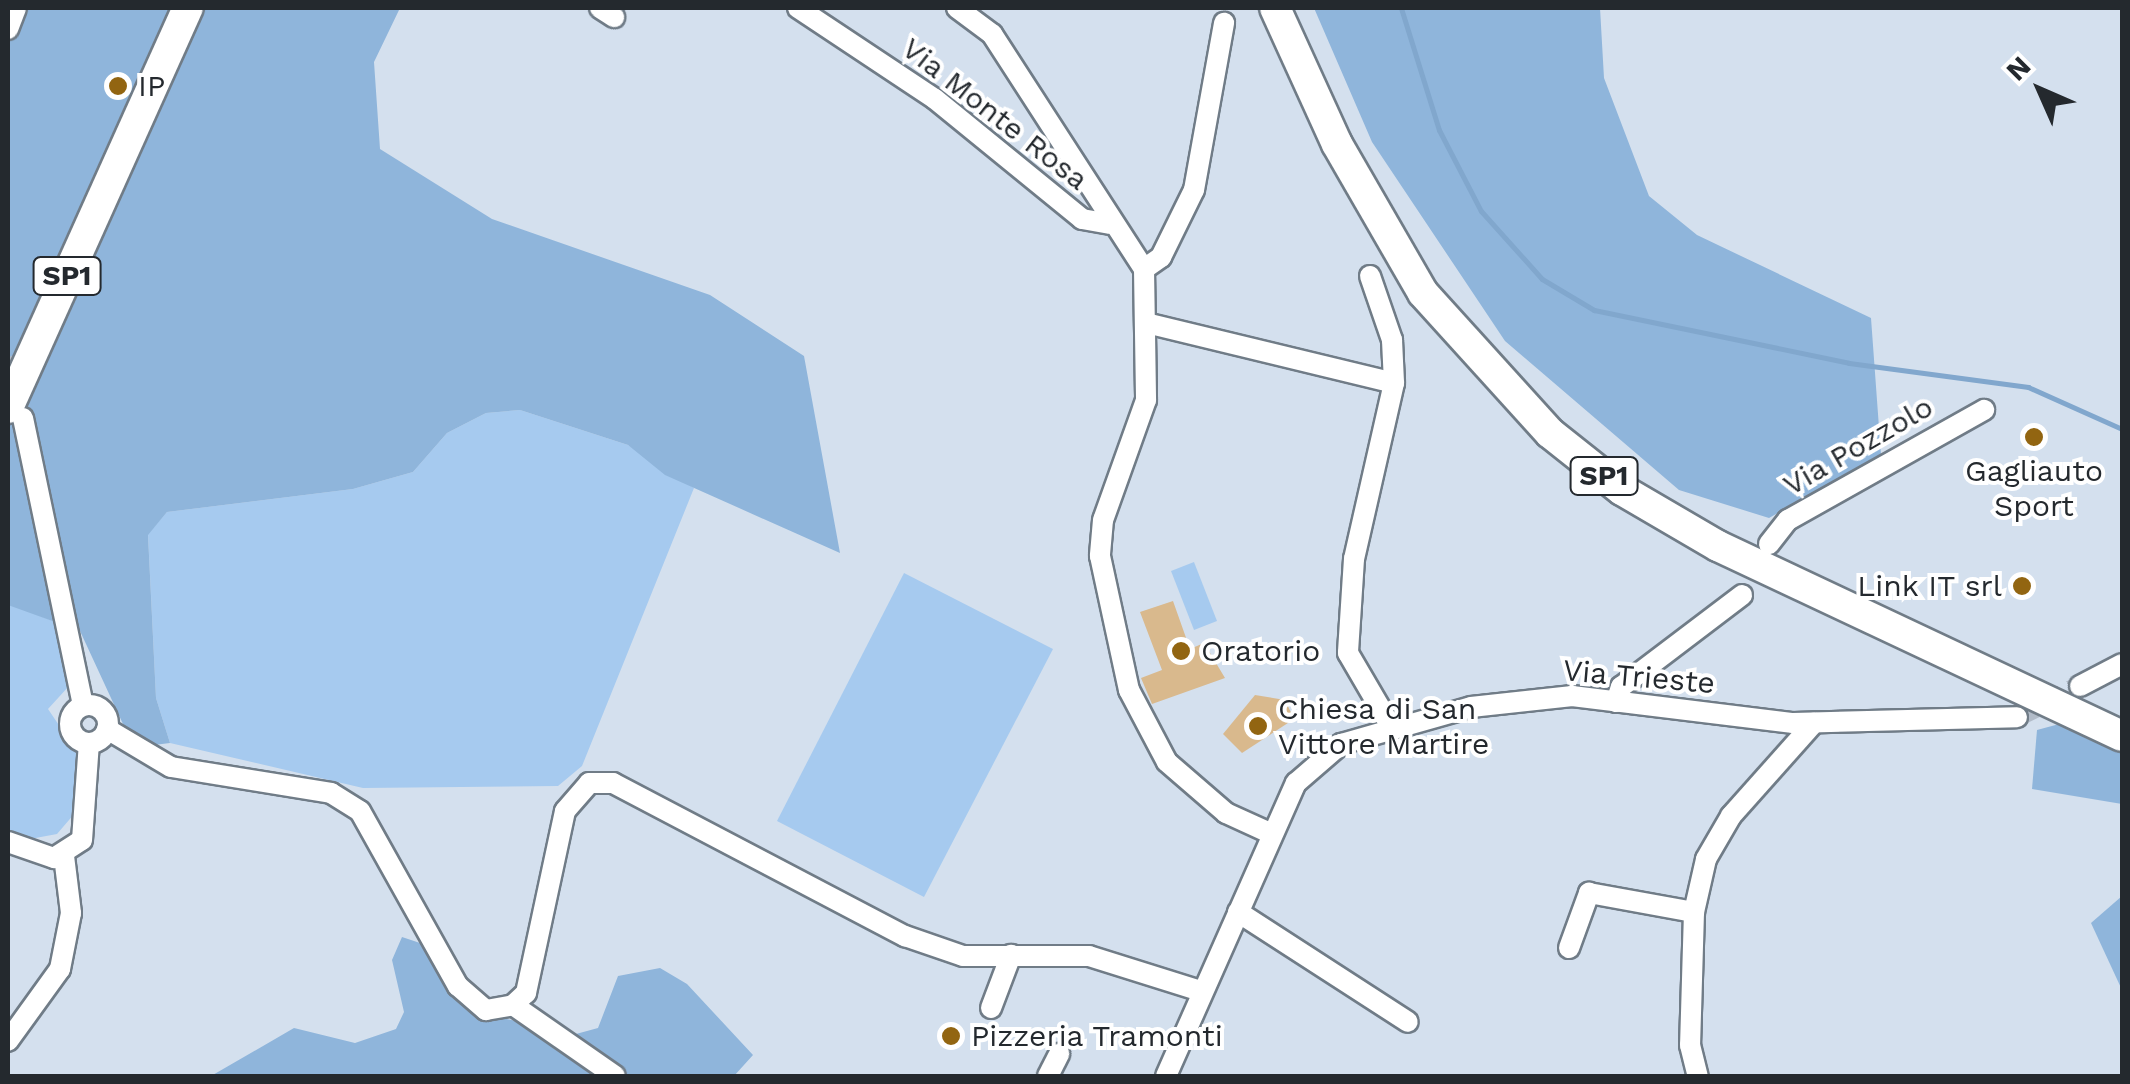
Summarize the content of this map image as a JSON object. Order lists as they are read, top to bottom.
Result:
{
  "streets": {
    "main road": ["SP1"],
    "street": ["Via Monte Rosa", "Via Pozzolo", "Via Trieste"]
  },
  "places": [
    "IP",
    "Gagliauto Sport",
    "Link IT srl",
    "Oratorio",
    "Chiesa di San Vittore Martire",
    "Pizzeria Tramonti"
  ],
  "north": "top left"
}
